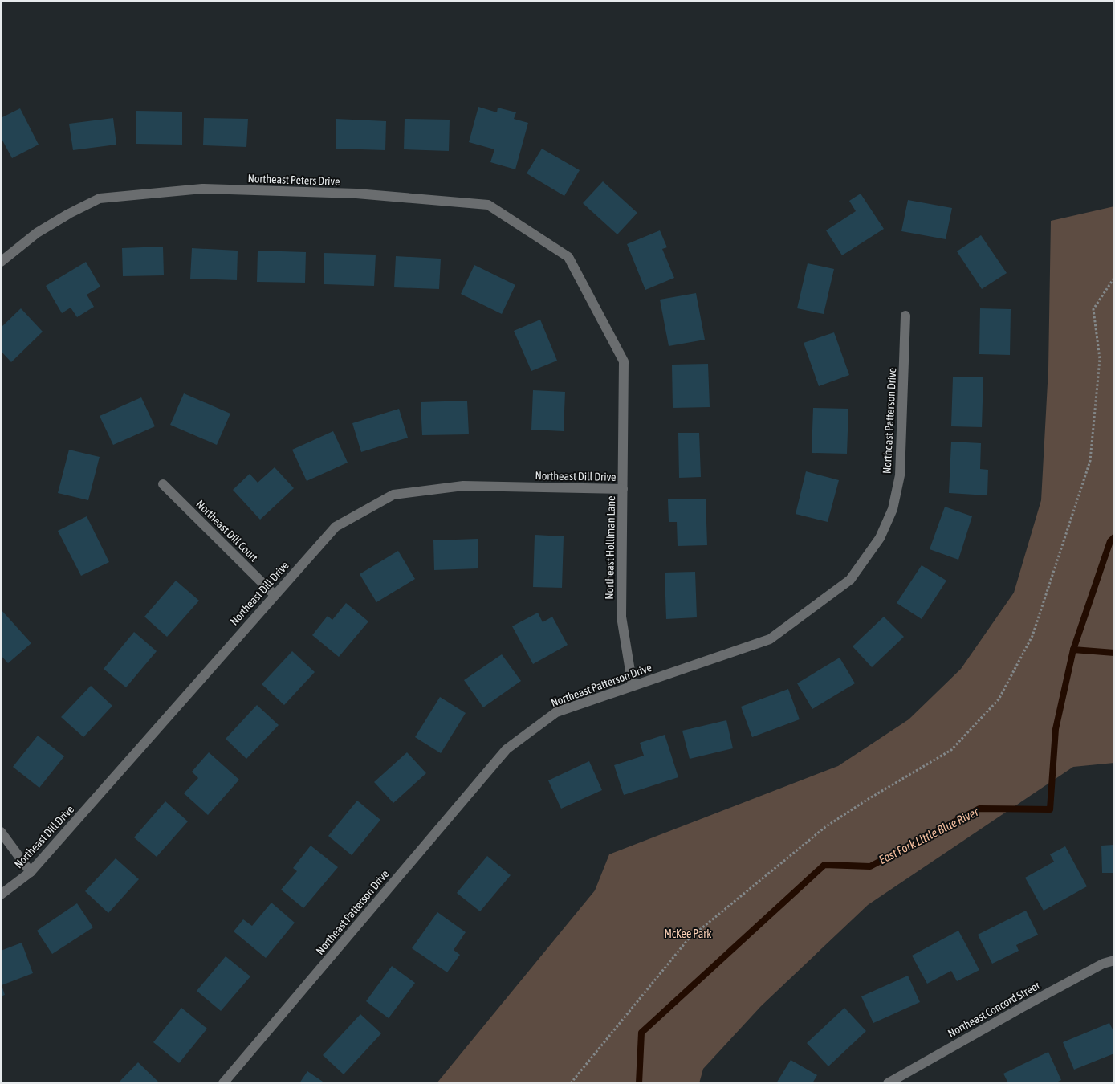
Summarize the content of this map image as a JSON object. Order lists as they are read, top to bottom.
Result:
{
  "streets": {
    "street": [
      "Northeast Peters Drive",
      "Northeast Patterson Drive",
      "Northeast Dill Drive",
      "Northeast Dill Court",
      "Northeast Holliman Lane",
      "Northeast Concord Street"
    ]
  },
  "crossings": [
    ["Northeast Peters Drive", "Northeast Holliman Lane"],
    ["Northeast Patterson Drive", "Northeast Holliman Lane"],
    ["Northeast Dill Drive", "Northeast Dill Court"],
    ["Northeast Dill Drive", "Northeast Holliman Lane"]
  ],
  "water": ["East Fork Little Blue River"],
  "parks": ["McKee Park"]
}
